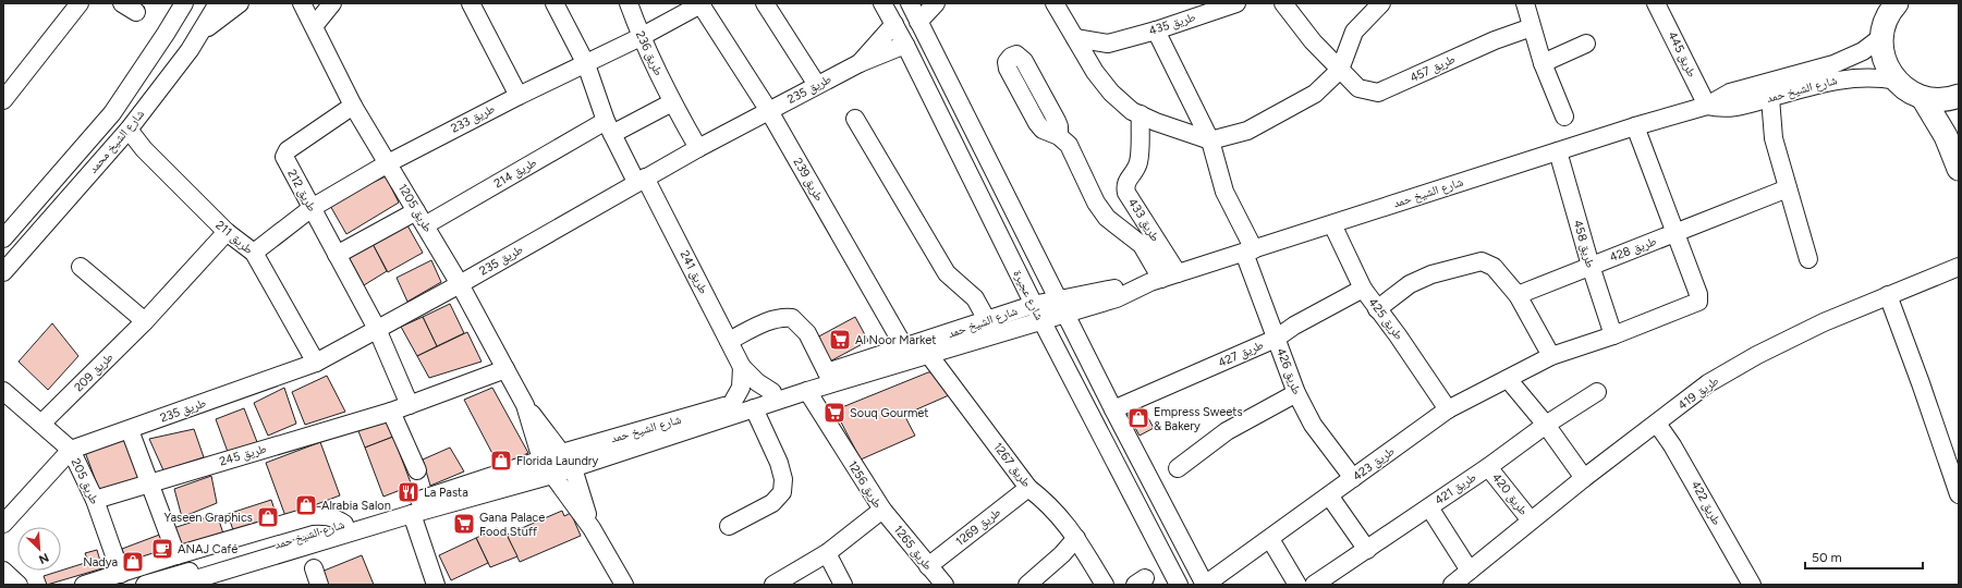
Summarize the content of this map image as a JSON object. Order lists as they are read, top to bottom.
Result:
{
  "streets": {
    "street": [
      "طريق 435",
      "طريق 236",
      "طريق 445",
      "طريق 457",
      "طريق 235",
      "شارع الشيخ حمد",
      "طريق 233",
      "شارع الشيخ محمد",
      "طريق 214",
      "طريق 239",
      "طريق 212",
      "طريق 1205",
      "طريق 433",
      "طريق 211",
      "طريق 458",
      "طريق 428",
      "طريق 241",
      "شارع عجيرة",
      "طريق 425",
      "طريق 427",
      "طريق 426",
      "طريق 209",
      "طريق 419",
      "طريق 245",
      "طريق 423",
      "طريق 1267",
      "طريق 205",
      "طريق 1256",
      "طريق 421",
      "طريق 420",
      "طريق 422",
      "طريق 1269",
      "طريق 1265"
    ]
  },
  "crossings": [
    ["طريق 435", "طريق 426"],
    ["طريق 236", "طريق 235"],
    ["طريق 236", "طريق 233"],
    ["طريق 445", "شارع الشيخ حمد"],
    ["طريق 235", "طريق 239"],
    ["طريق 235", "طريق 212"],
    ["طريق 235", "طريق 1205"],
    ["طريق 235", "طريق 211"],
    ["طريق 235", "طريق 241"],
    ["طريق 235", "شارع عجيرة"],
    ["طريق 235", "طريق 205"],
    ["شارع الشيخ حمد", "طريق 239"],
    ["شارع الشيخ حمد", "طريق 1205"],
    ["شارع الشيخ حمد", "طريق 433"],
    ["شارع الشيخ حمد", "طريق 458"],
    ["شارع الشيخ حمد", "طريق 241"],
    ["شارع الشيخ حمد", "شارع عجيرة"],
    ["شارع الشيخ حمد", "طريق 425"],
    ["شارع الشيخ حمد", "طريق 426"],
    ["شارع الشيخ حمد", "طريق 1267"],
    ["شارع الشيخ حمد", "طريق 1256"],
    ["طريق 233", "طريق 239"],
    ["طريق 233", "طريق 212"],
    ["طريق 233", "طريق 1205"],
    ["طريق 233", "طريق 211"],
    ["طريق 233", "طريق 241"],
    ["شارع الشيخ محمد", "طريق 211"],
    ["طريق 214", "طريق 1205"],
    ["طريق 214", "طريق 241"],
    ["طريق 239", "طريق 1267"],
    ["طريق 212", "طريق 1205"],
    ["طريق 212", "طريق 245"],
    ["طريق 1205", "طريق 245"],
    ["طريق 211", "طريق 209"],
    ["طريق 458", "طريق 428"],
    ["طريق 458", "طريق 423"],
    ["طريق 428", "طريق 423"],
    ["شارع عجيرة", "طريق 427"],
    ["شارع عجيرة", "طريق 423"],
    ["طريق 425", "طريق 427"],
    ["طريق 425", "طريق 423"],
    ["طريق 427", "طريق 426"],
    ["طريق 426", "طريق 423"],
    ["طريق 209", "طريق 205"],
    ["طريق 419", "طريق 421"],
    ["طريق 419", "طريق 420"],
    ["طريق 419", "طريق 422"],
    ["طريق 245", "طريق 205"],
    ["طريق 1267", "طريق 1269"],
    ["طريق 1256", "طريق 1265"],
    ["طريق 421", "طريق 420"],
    ["طريق 1269", "طريق 1265"]
  ],
  "places": {
    "supermarket": ["Al Noor Market", "Souq Gourmet", "Gana Palace Food Stuff"],
    "shop": [
      "Empress Sweets & Bakery",
      "Florida Laundry",
      "Alrabia Salon",
      "Yaseen Graphics",
      "Nadya"
    ],
    "restaurant": ["La Pasta"],
    "cafe": ["ANAJ Café"]
  },
  "scale_bar": "50 m",
  "north": "bottom right"
}
